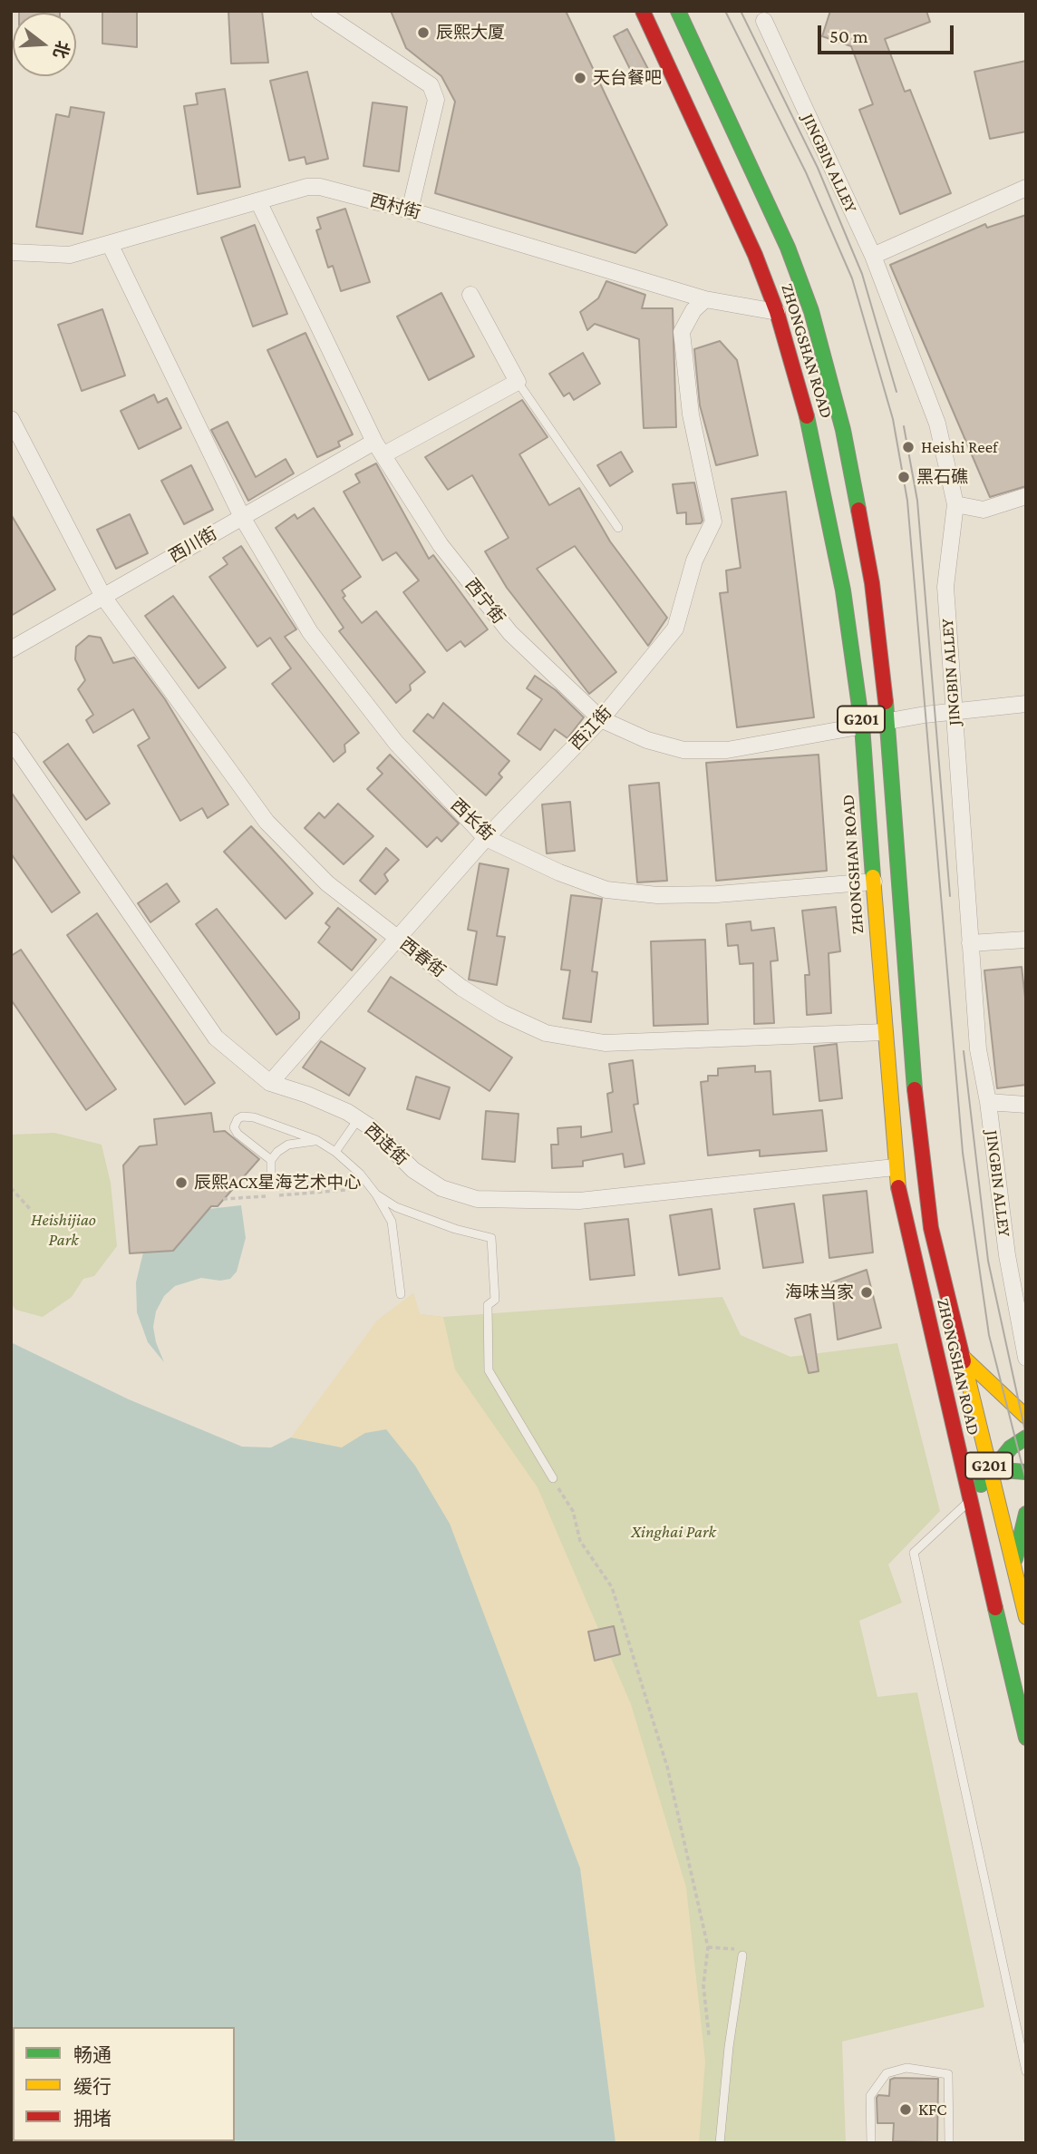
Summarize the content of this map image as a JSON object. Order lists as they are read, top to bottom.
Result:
{
  "streets": {
    "main road": ["ZHONGSHAN ROAD", "G201"],
    "street": [
      "JINGBIN ALLEY",
      "西村街",
      "西川街",
      "西宁街",
      "西江街",
      "西长街",
      "西春街",
      "西连街"
    ]
  },
  "crossings": [
    ["JINGBIN ALLEY", "西宁街"],
    ["西村街", "ZHONGSHAN ROAD"],
    ["西村街", "西宁街"],
    ["西村街", "西江街"],
    ["西村街", "西长街"],
    ["ZHONGSHAN ROAD", "西宁街"],
    ["ZHONGSHAN ROAD", "西长街"],
    ["ZHONGSHAN ROAD", "西春街"],
    ["ZHONGSHAN ROAD", "西连街"],
    ["西川街", "西宁街"],
    ["西川街", "西长街"],
    ["西川街", "西春街"],
    ["西宁街", "西江街"],
    ["西江街", "西长街"],
    ["西江街", "西春街"],
    ["西江街", "西连街"]
  ],
  "parks": ["Heishijiao Park", "Xinghai Park"],
  "places": [
    "辰熙大厦",
    "天台餐吧",
    "Heishi Reef",
    "黑石礁",
    "辰熙ACX星海艺术中心",
    "海味当家",
    "KFC"
  ],
  "legend": ["畅通", "缓行", "拥堵"],
  "scale_bar": "50 m",
  "north": "right"
}
